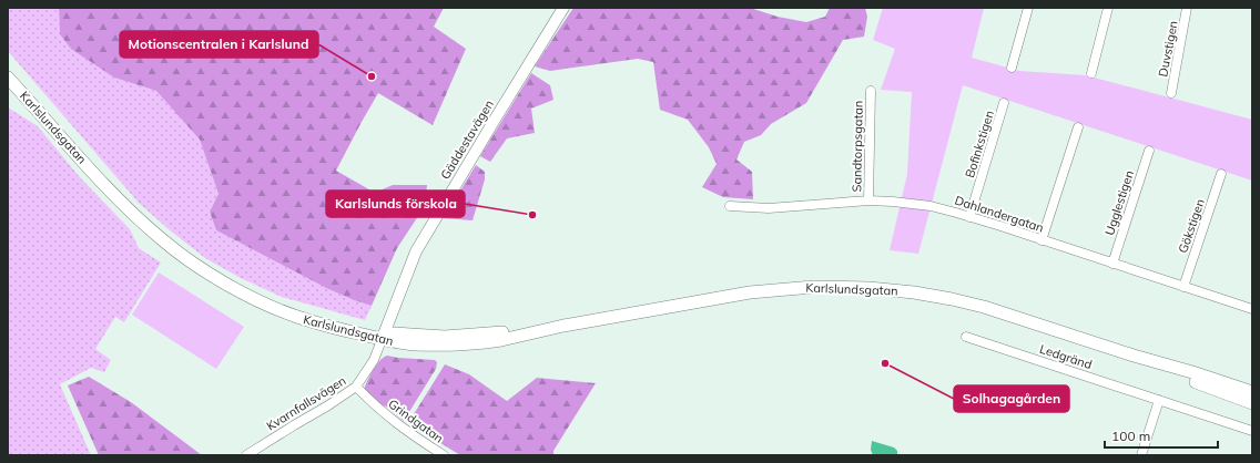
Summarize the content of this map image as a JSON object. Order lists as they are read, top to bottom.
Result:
{
  "streets": {
    "main road": ["Karlslundsgatan"],
    "street": [
      "Duvstigen",
      "Gäddestavägen",
      "Bofinkstigen",
      "Sandtorpsgatan",
      "Ugglestigen",
      "Dahlandergatan",
      "Gökstigen",
      "Ledgränd",
      "Kvarnfallsvägen",
      "Grindgatan"
    ]
  },
  "crossings": [
    ["Karlslundsgatan", "Gäddestavägen"],
    ["Karlslundsgatan", "Kvarnfallsvägen"],
    ["Gäddestavägen", "Kvarnfallsvägen"],
    ["Bofinkstigen", "Dahlandergatan"],
    ["Sandtorpsgatan", "Dahlandergatan"],
    ["Ugglestigen", "Dahlandergatan"],
    ["Dahlandergatan", "Gökstigen"],
    ["Kvarnfallsvägen", "Grindgatan"]
  ],
  "places": ["Motionscentralen i Karlslund", "Karlslunds förskola", "Solhagagården"],
  "scale_bar": "100 m"
}
